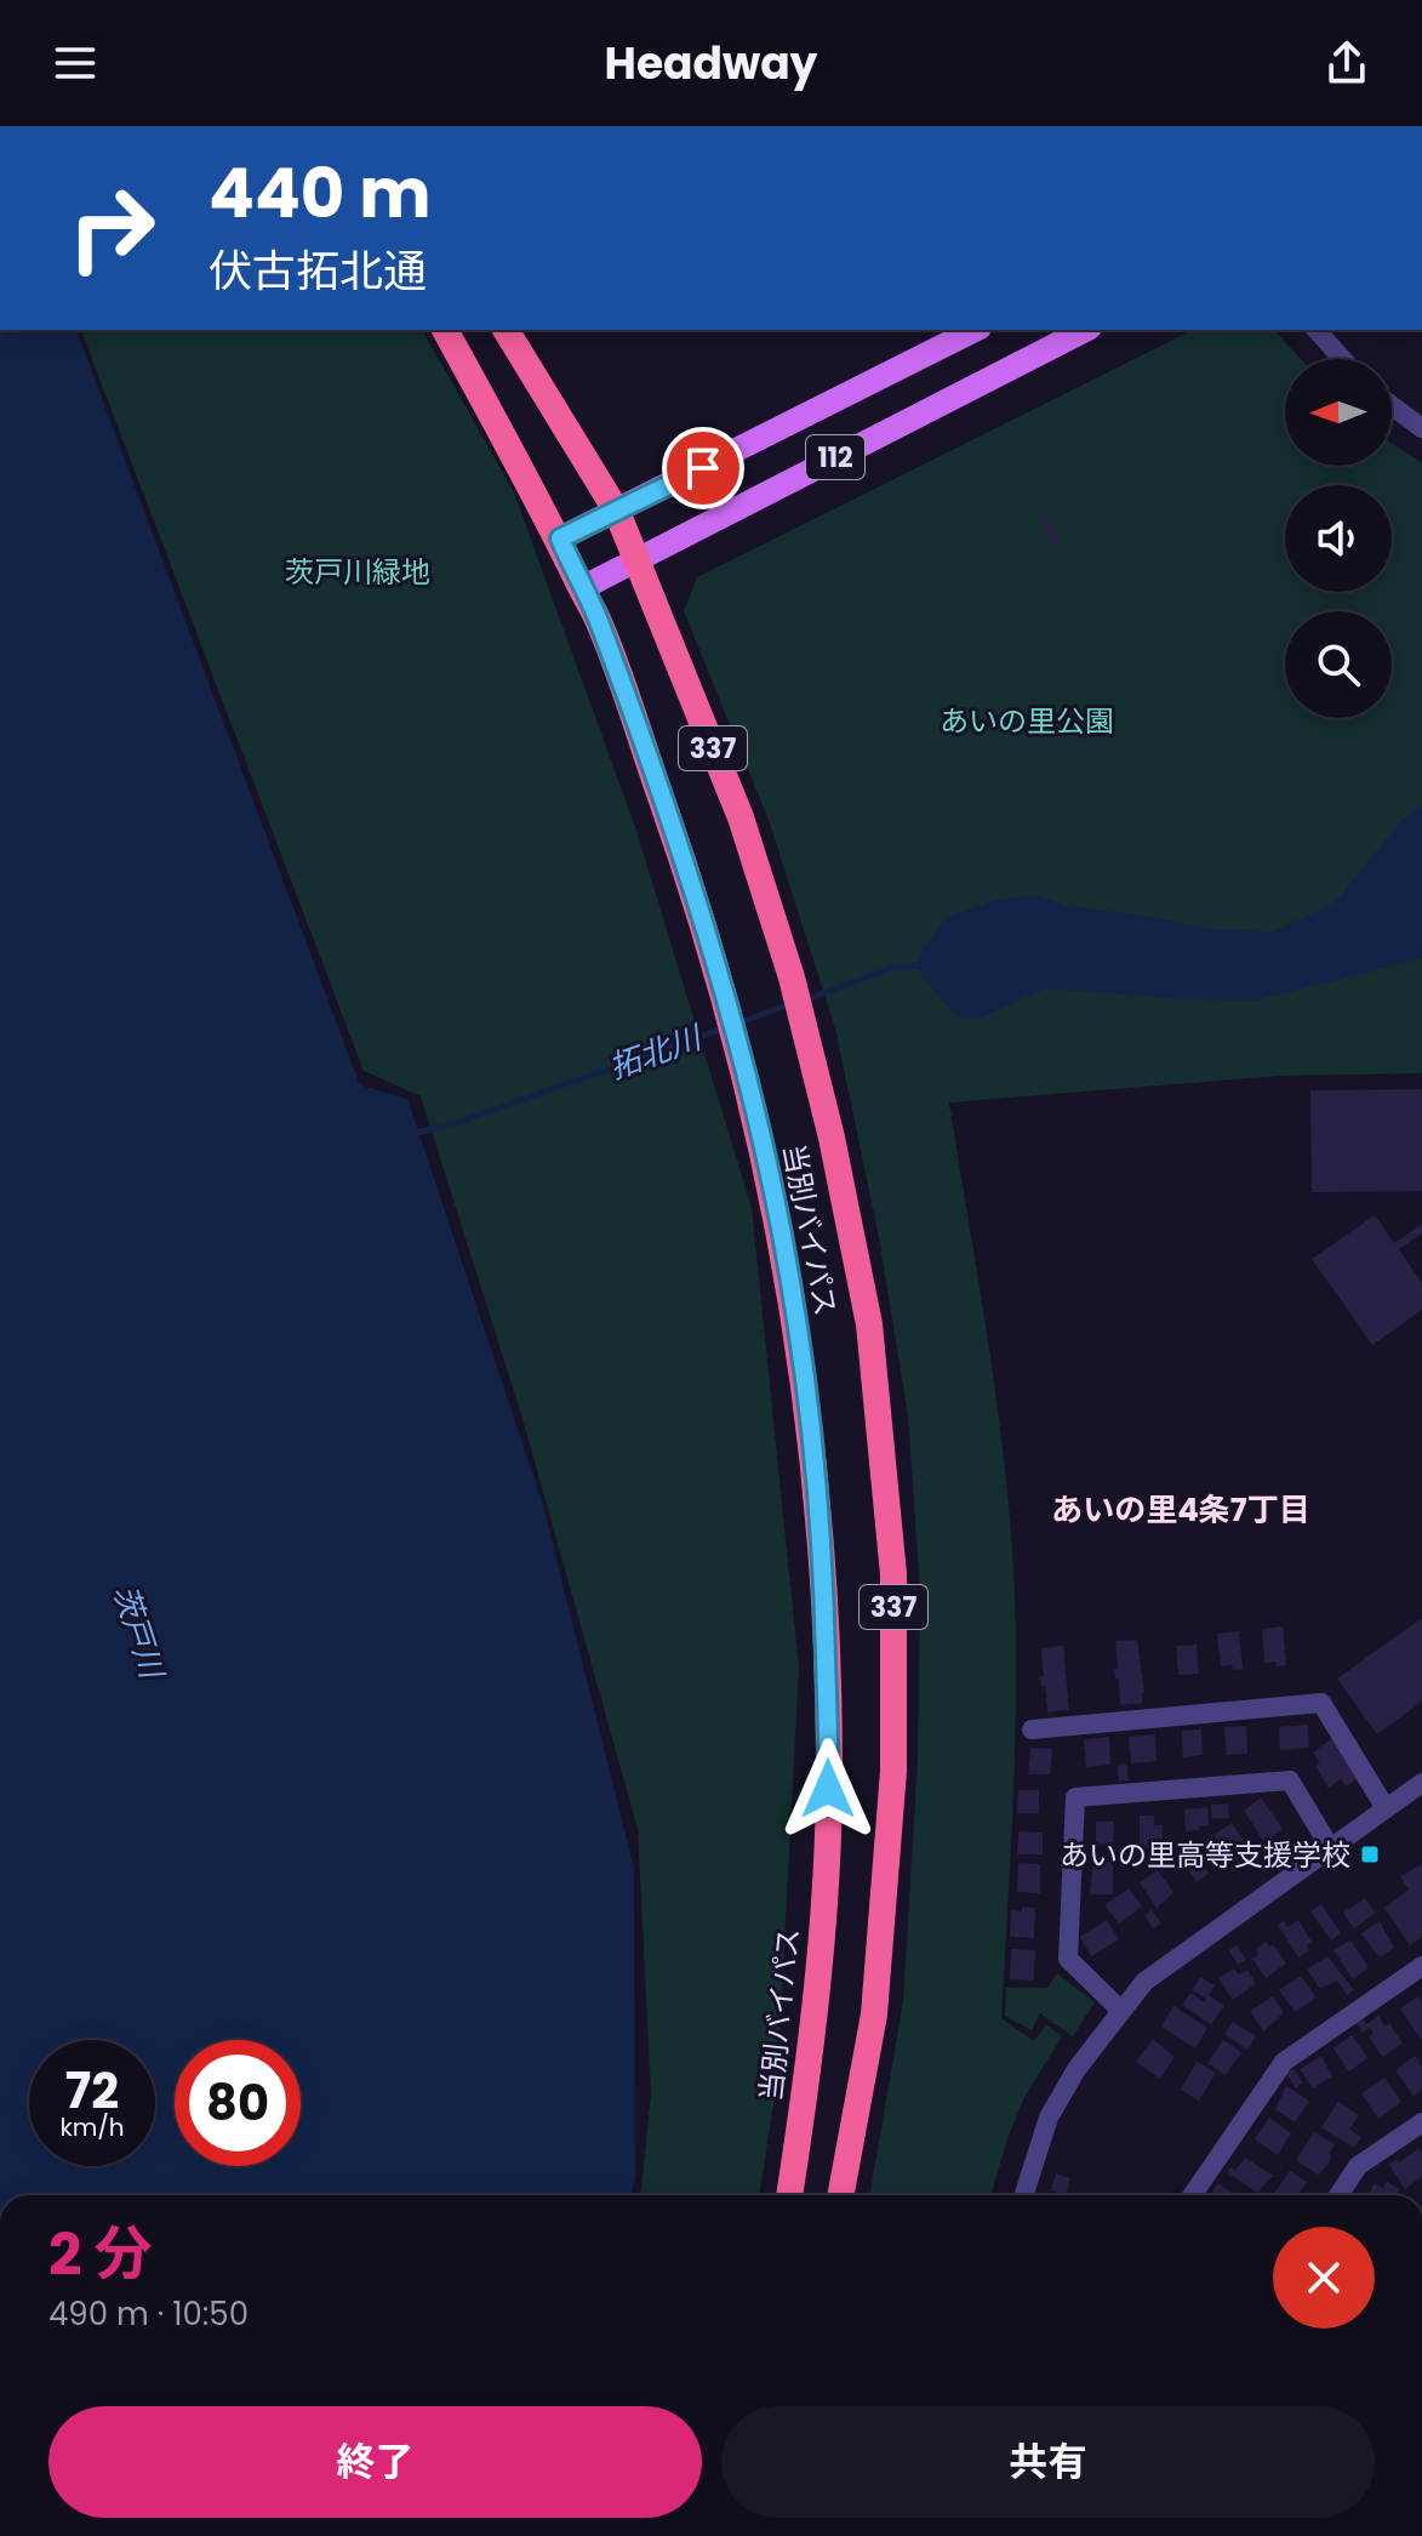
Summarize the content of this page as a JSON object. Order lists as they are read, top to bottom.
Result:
{
  "streets": {
    "highway": ["337", "当別バイパス"],
    "main road": ["112"]
  },
  "crossings": [
    ["112", "当別バイパス"]
  ],
  "districts": ["あいの里4条7丁目"],
  "water": ["拓北川", "茨戸川"],
  "parks": ["茨戸川緑地", "あいの里公園"],
  "places": {
    "transit": ["あいの里高等支援学校"]
  },
  "north": "left",
  "page": {
    "header": "Headway",
    "turn": ["440 m", "伏古拓北通"],
    "speed": "72 km/h",
    "limit": "80",
    "heading": ["2 分", "490 m · 10:50"],
    "buttons": ["終了", "共有"]
  }
}
